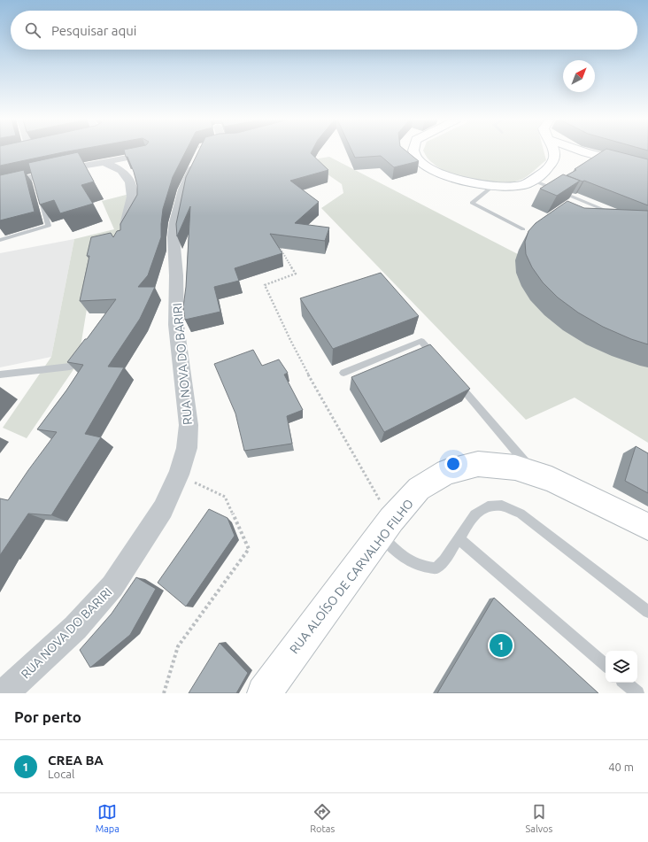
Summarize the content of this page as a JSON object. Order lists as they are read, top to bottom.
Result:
{
  "streets": {
    "street": ["RUA NOVA DO BARIRI", "RUA ALOÍSO DE CARVALHO FILHO"]
  },
  "north": "top right",
  "page": {
    "search": "Pesquisar aqui",
    "pins": "1",
    "heading": "Por perto",
    "list": [
      {
        "mark": "1",
        "name": "CREA BA",
        "note": "Local",
        "value": "40 m"
      }
    ],
    "nav": ["Mapa", "Rotas", "Salvos"]
  }
}
